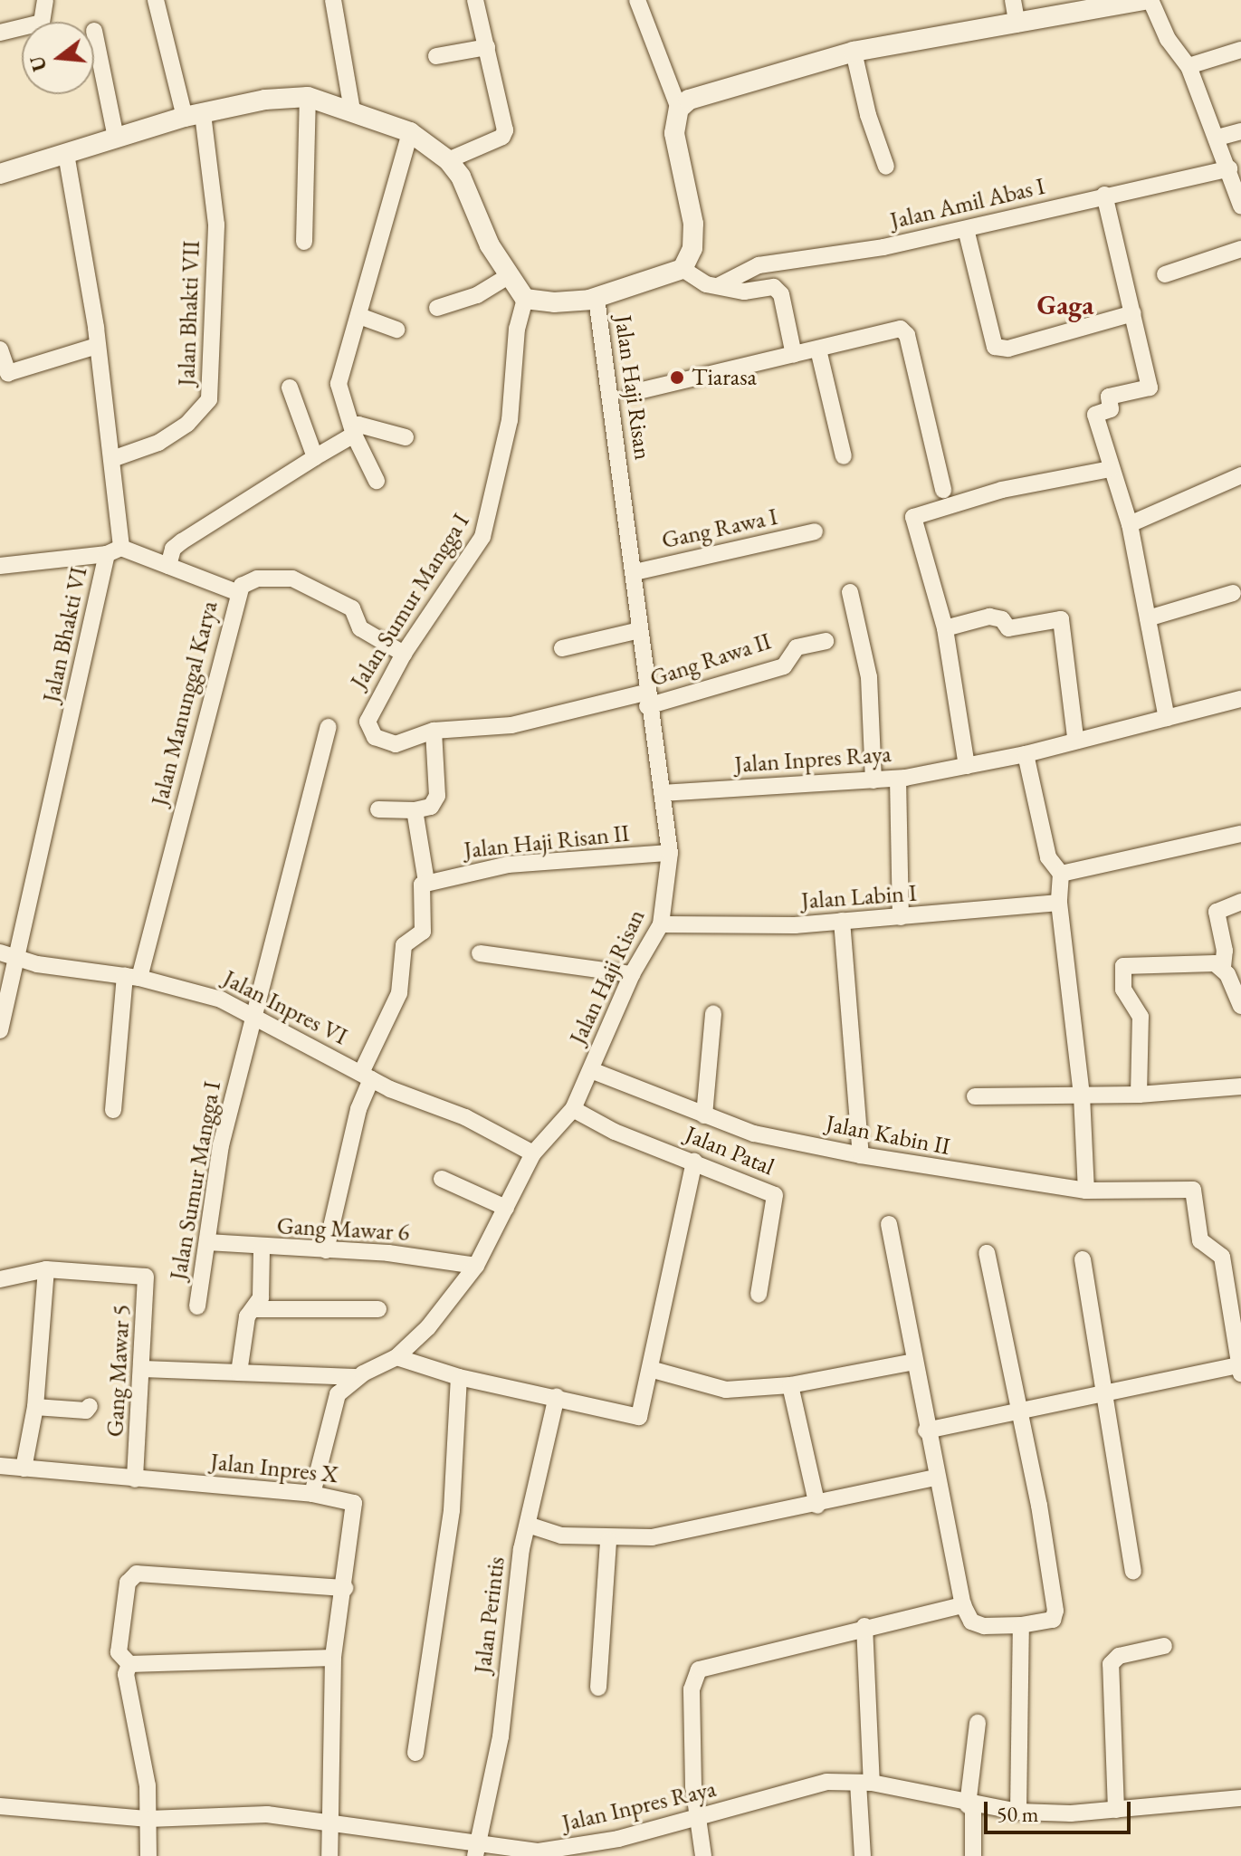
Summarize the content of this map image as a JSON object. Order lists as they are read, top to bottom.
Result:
{
  "streets": {
    "street": [
      "Jalan Amil Abas I",
      "Jalan Bhakti VII",
      "Jalan Haji Risan",
      "Gang Rawa I",
      "Jalan Sumur Mangga I",
      "Jalan Bhakti VI",
      "Gang Rawa II",
      "Jalan Manunggal Karya",
      "Jalan Inpres Raya",
      "Jalan Haji Risan II",
      "Jalan Labin I",
      "Jalan Inpres VI",
      "Jalan Kabin II",
      "Jalan Patal",
      "Gang Mawar 6",
      "Gang Mawar 5",
      "Jalan Inpres X",
      "Jalan Perintis"
    ]
  },
  "crossings": [
    ["Jalan Bhakti VII", "Jalan Bhakti VI"],
    ["Jalan Haji Risan", "Gang Rawa I"],
    ["Jalan Haji Risan", "Jalan Sumur Mangga I"],
    ["Jalan Haji Risan", "Gang Rawa II"],
    ["Jalan Haji Risan", "Jalan Inpres Raya"],
    ["Jalan Haji Risan", "Jalan Haji Risan II"],
    ["Jalan Haji Risan", "Jalan Labin I"],
    ["Jalan Haji Risan", "Jalan Inpres VI"],
    ["Jalan Haji Risan", "Jalan Kabin II"],
    ["Jalan Haji Risan", "Jalan Patal"],
    ["Jalan Haji Risan", "Gang Mawar 6"],
    ["Jalan Haji Risan", "Jalan Inpres X"],
    ["Jalan Sumur Mangga I", "Gang Rawa II"],
    ["Jalan Sumur Mangga I", "Jalan Manunggal Karya"],
    ["Jalan Sumur Mangga I", "Jalan Inpres VI"],
    ["Jalan Sumur Mangga I", "Gang Mawar 6"],
    ["Jalan Bhakti VI", "Jalan Inpres VI"],
    ["Jalan Manunggal Karya", "Jalan Inpres VI"],
    ["Jalan Inpres Raya", "Jalan Inpres X"],
    ["Jalan Inpres Raya", "Jalan Perintis"],
    ["Gang Mawar 5", "Jalan Inpres X"]
  ],
  "districts": ["Gaga"],
  "places": ["Tiarasa"],
  "scale_bar": "50 m",
  "north": "left"
}
